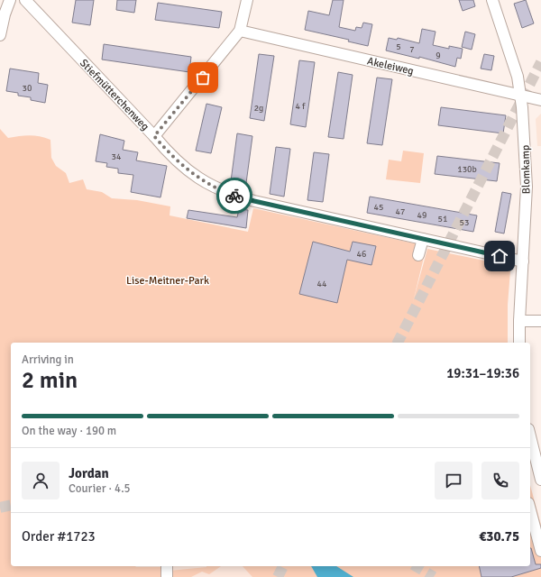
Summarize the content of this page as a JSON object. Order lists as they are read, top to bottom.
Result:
{
  "streets": {
    "street": ["Akeleiweg", "Stiefmütterchenweg", "Blomkamp"]
  },
  "crossings": [
    ["Akeleiweg", "Blomkamp"],
    ["Stiefmütterchenweg", "Blomkamp"]
  ],
  "parks": ["Lise-Meitner-Park"],
  "house_numbers": [
    "5",
    "7",
    "9",
    "30",
    "4 f",
    "2g",
    "34",
    "130b",
    "45",
    "47",
    "49",
    "51",
    "53",
    "46",
    "44"
  ],
  "page": {
    "heading": ["2 min", "Arriving in", "19:31–19:36"],
    "panel": [
      "Jordan",
      "Courier · 4.5",
      "Order #1723",
      "€30.75"
    ],
    "bar": "On the way · 190 m"
  }
}
